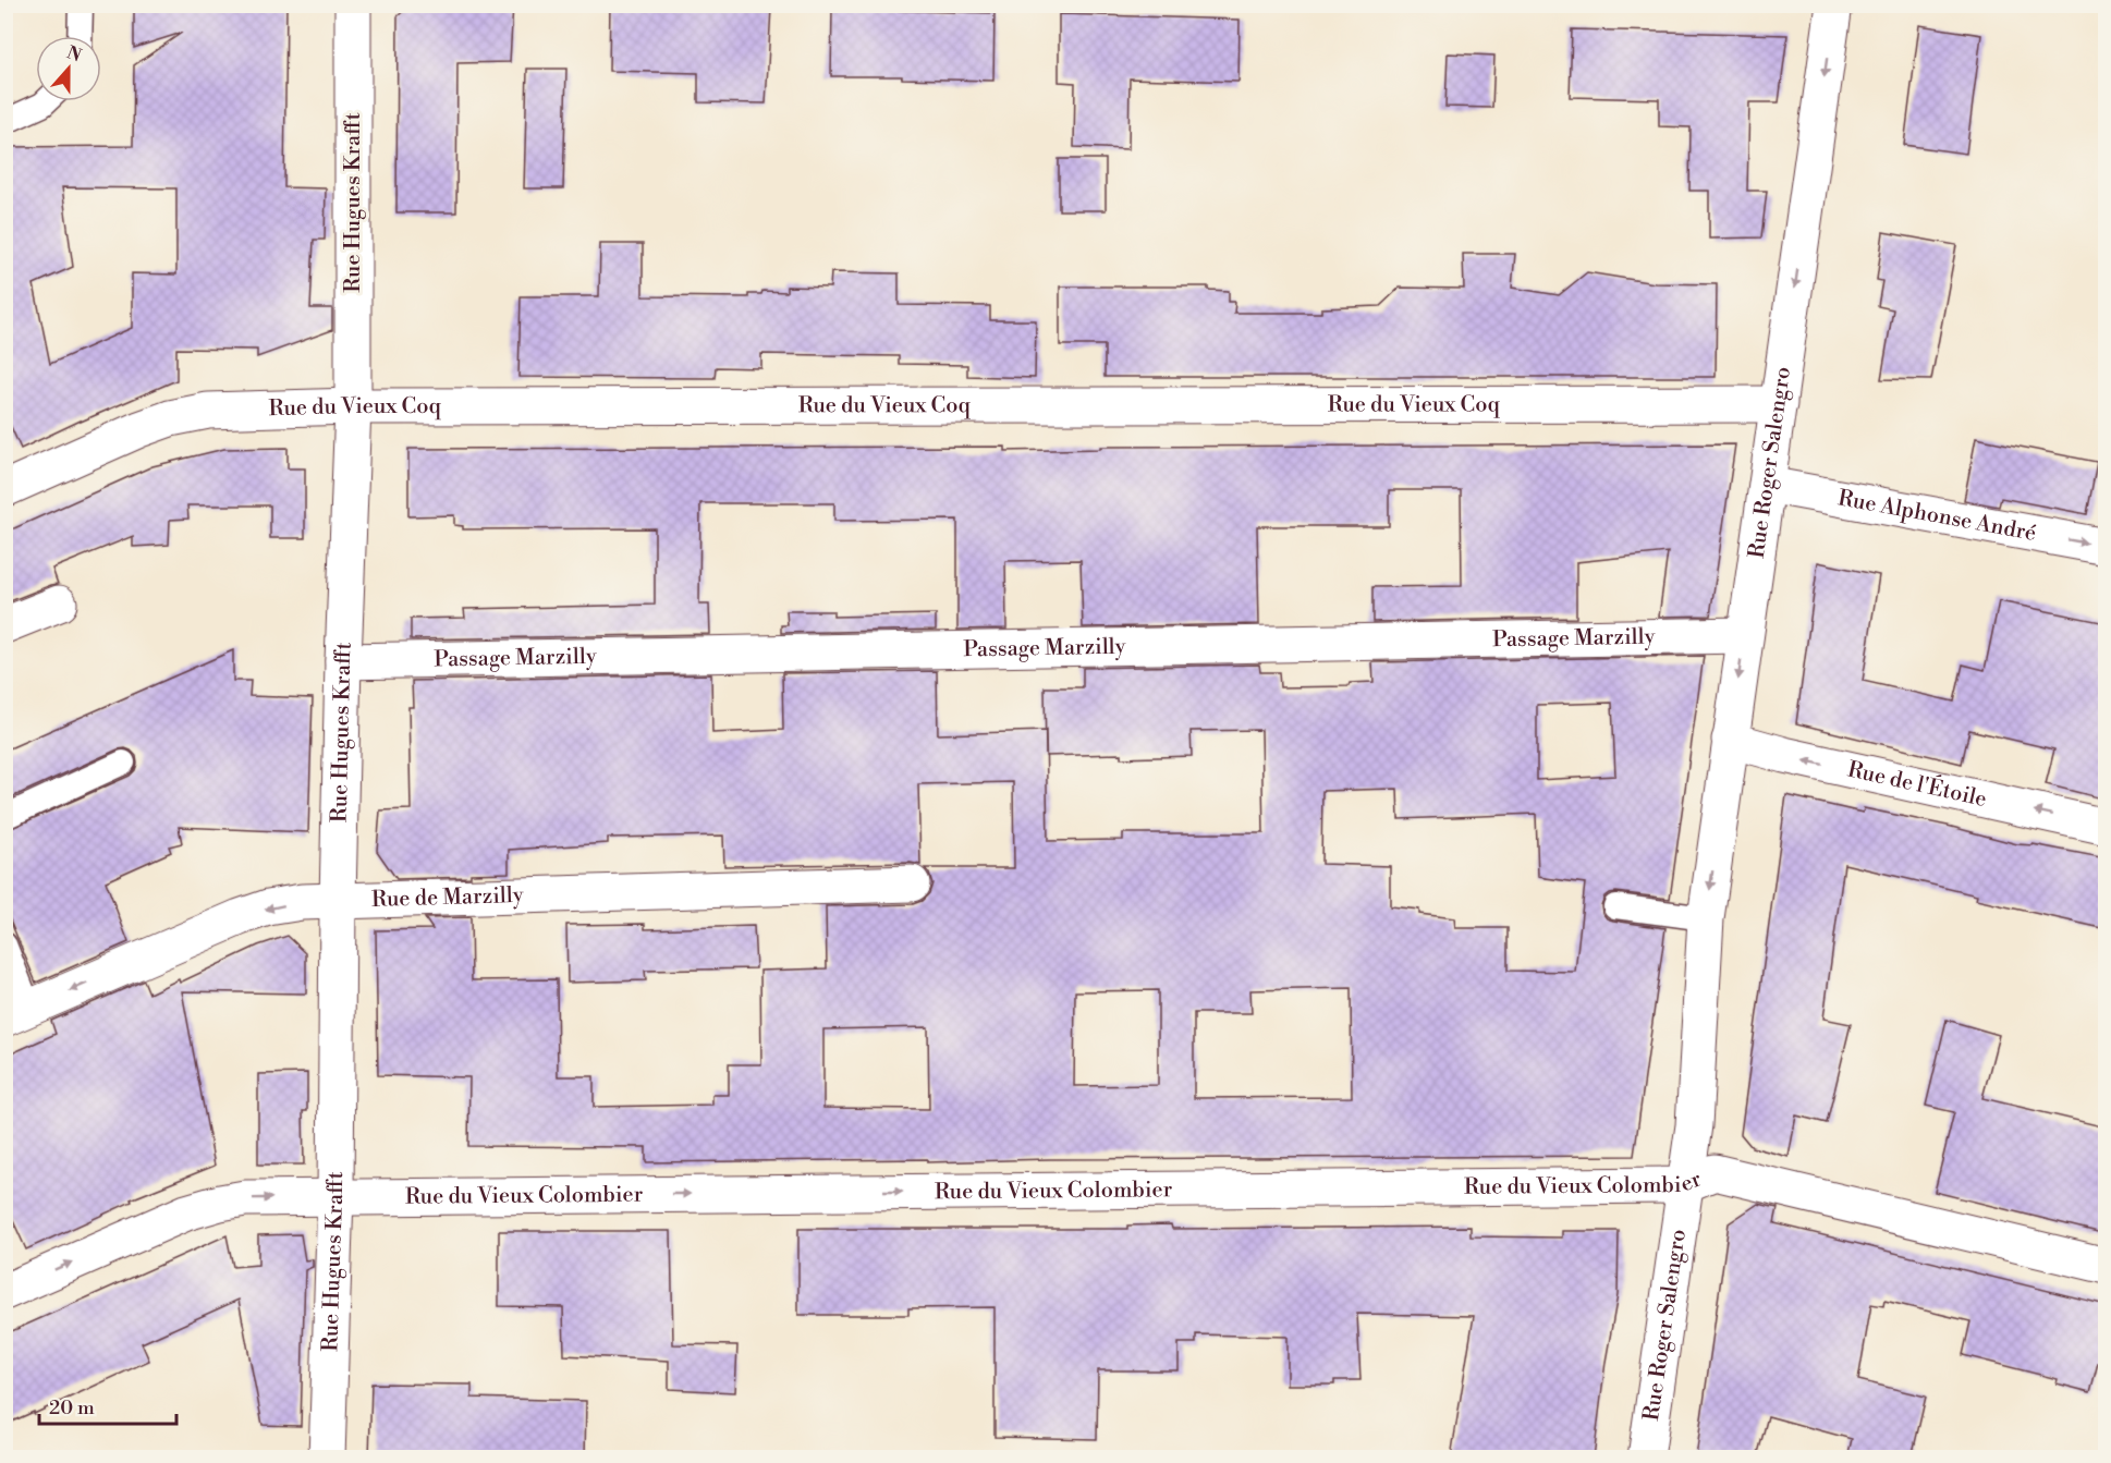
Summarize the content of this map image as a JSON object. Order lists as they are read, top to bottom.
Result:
{
  "streets": {
    "street": [
      "Rue Hugues Krafft",
      "Rue du Vieux Coq",
      "Rue Roger Salengro",
      "Rue Alphonse André",
      "Passage Marzilly",
      "Rue de l'Étoile",
      "Rue de Marzilly",
      "Rue du Vieux Colombier"
    ]
  },
  "crossings": [
    ["Rue Hugues Krafft", "Rue du Vieux Coq"],
    ["Rue Hugues Krafft", "Passage Marzilly"],
    ["Rue Hugues Krafft", "Rue de Marzilly"],
    ["Rue Hugues Krafft", "Rue du Vieux Colombier"],
    ["Rue du Vieux Coq", "Rue Roger Salengro"],
    ["Rue Roger Salengro", "Rue Alphonse André"],
    ["Rue Roger Salengro", "Passage Marzilly"],
    ["Rue Roger Salengro", "Rue de l'Étoile"],
    ["Rue Roger Salengro", "Rue du Vieux Colombier"]
  ],
  "one_way": [
    "Rue Roger Salengro",
    "Rue Alphonse André",
    "Rue de l'Étoile",
    "Rue de Marzilly",
    "Rue du Vieux Colombier"
  ],
  "scale_bar": "20 m",
  "north": "top"
}
